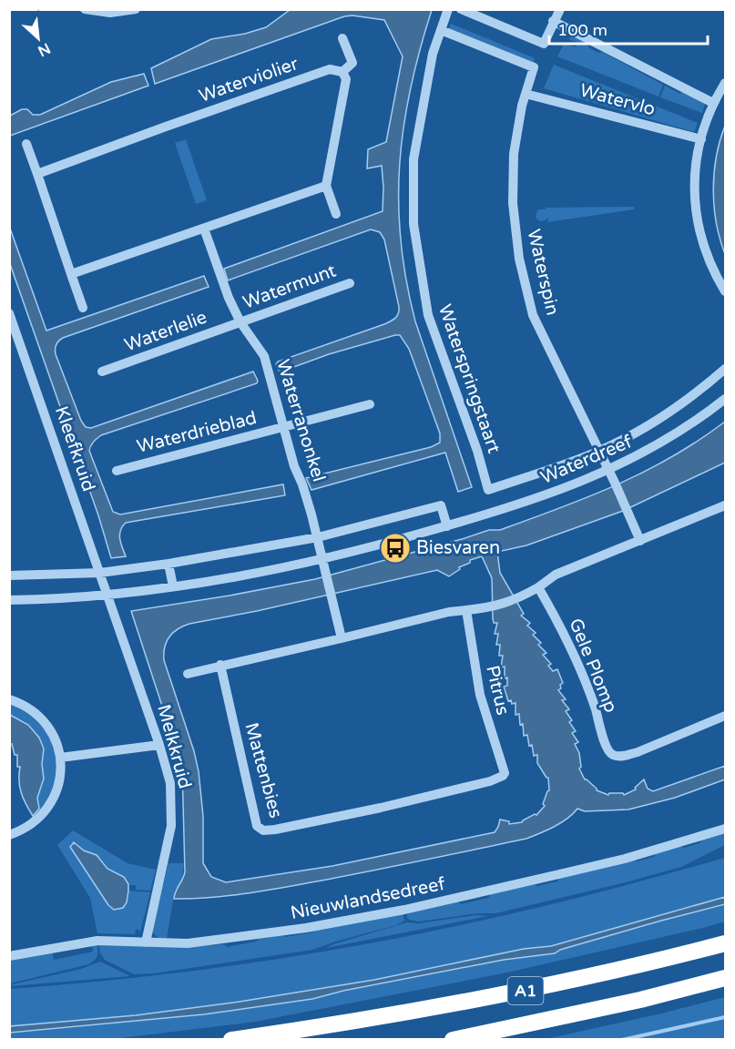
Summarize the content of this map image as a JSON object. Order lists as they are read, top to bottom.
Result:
{
  "streets": {
    "highway": ["A1"],
    "street": [
      "Waterviolier",
      "Watervlo",
      "Waterspin",
      "Watermunt",
      "Waterlelie",
      "Waterspringstaart",
      "Waterranonkel",
      "Waterdrieblad",
      "Kleefkruid",
      "Waterdreef",
      "Gele Plomp",
      "Pitrus",
      "Melkkruid",
      "Mattenbies",
      "Nieuwlandsedreef"
    ]
  },
  "crossings": [
    ["Watervlo", "Waterspin"],
    ["Waterspin", "Waterspringstaart"],
    ["Waterspin", "Waterdreef"],
    ["Watermunt", "Waterlelie"],
    ["Watermunt", "Waterranonkel"],
    ["Waterlelie", "Waterranonkel"],
    ["Waterspringstaart", "Waterdreef"],
    ["Waterranonkel", "Waterdrieblad"],
    ["Kleefkruid", "Waterdreef"],
    ["Kleefkruid", "Melkkruid"],
    ["Waterdreef", "Melkkruid"],
    ["Pitrus", "Mattenbies"],
    ["Melkkruid", "Nieuwlandsedreef"]
  ],
  "places": {
    "bus stop": ["Biesvaren"]
  },
  "scale_bar": "100 m",
  "north": "bottom right"
}
